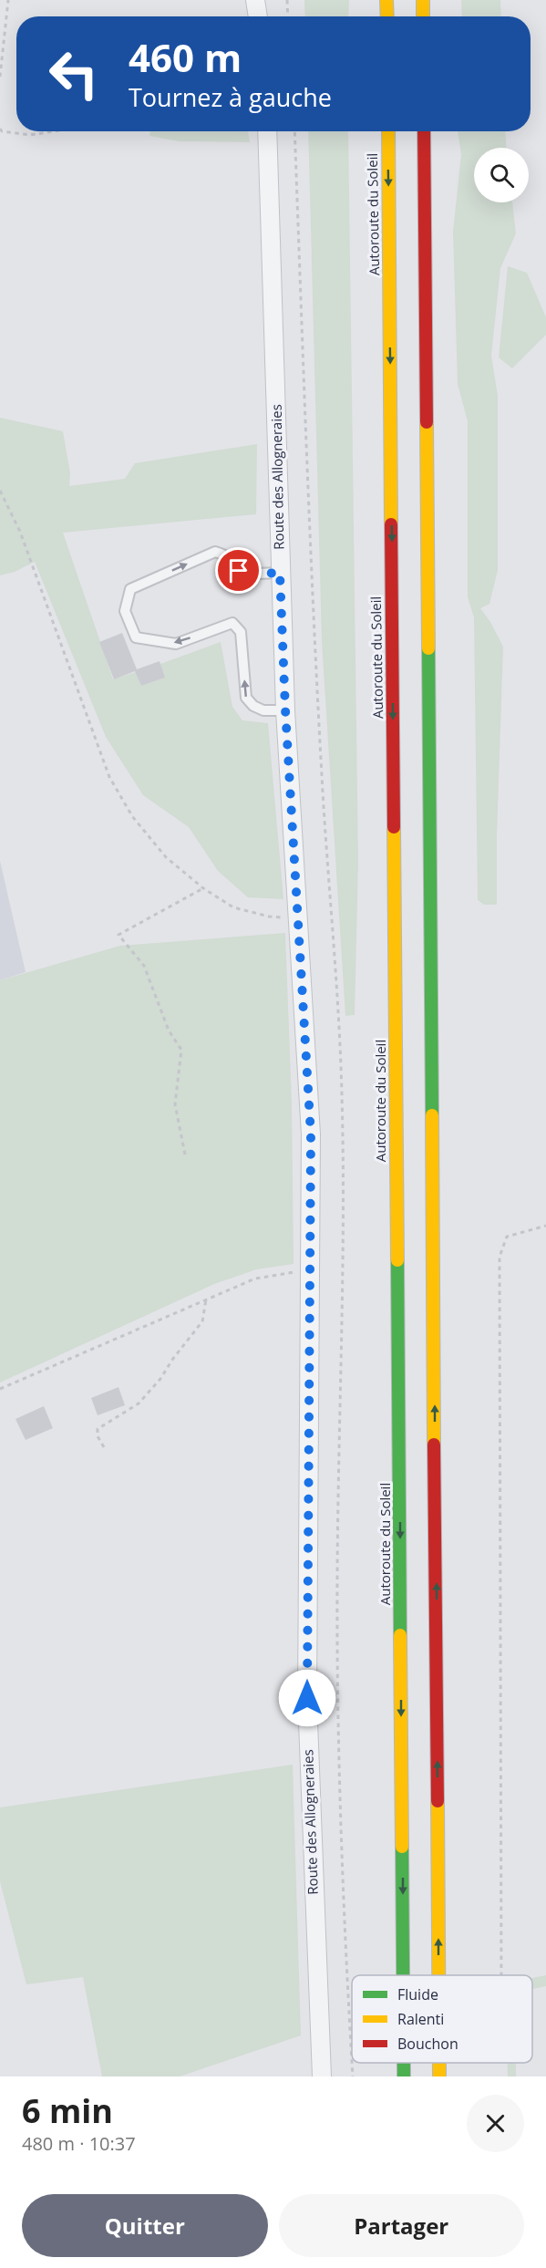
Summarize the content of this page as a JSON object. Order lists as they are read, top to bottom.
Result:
{
  "streets": {
    "highway": ["Autoroute du Soleil"],
    "street": ["Route des Allogneraies"]
  },
  "legend": ["Fluide", "Ralenti", "Bouchon"],
  "page": {
    "turn": ["460 m", "Tournez à gauche"],
    "heading": ["6 min", "480 m · 10:37"],
    "buttons": ["Quitter", "Partager"]
  }
}
